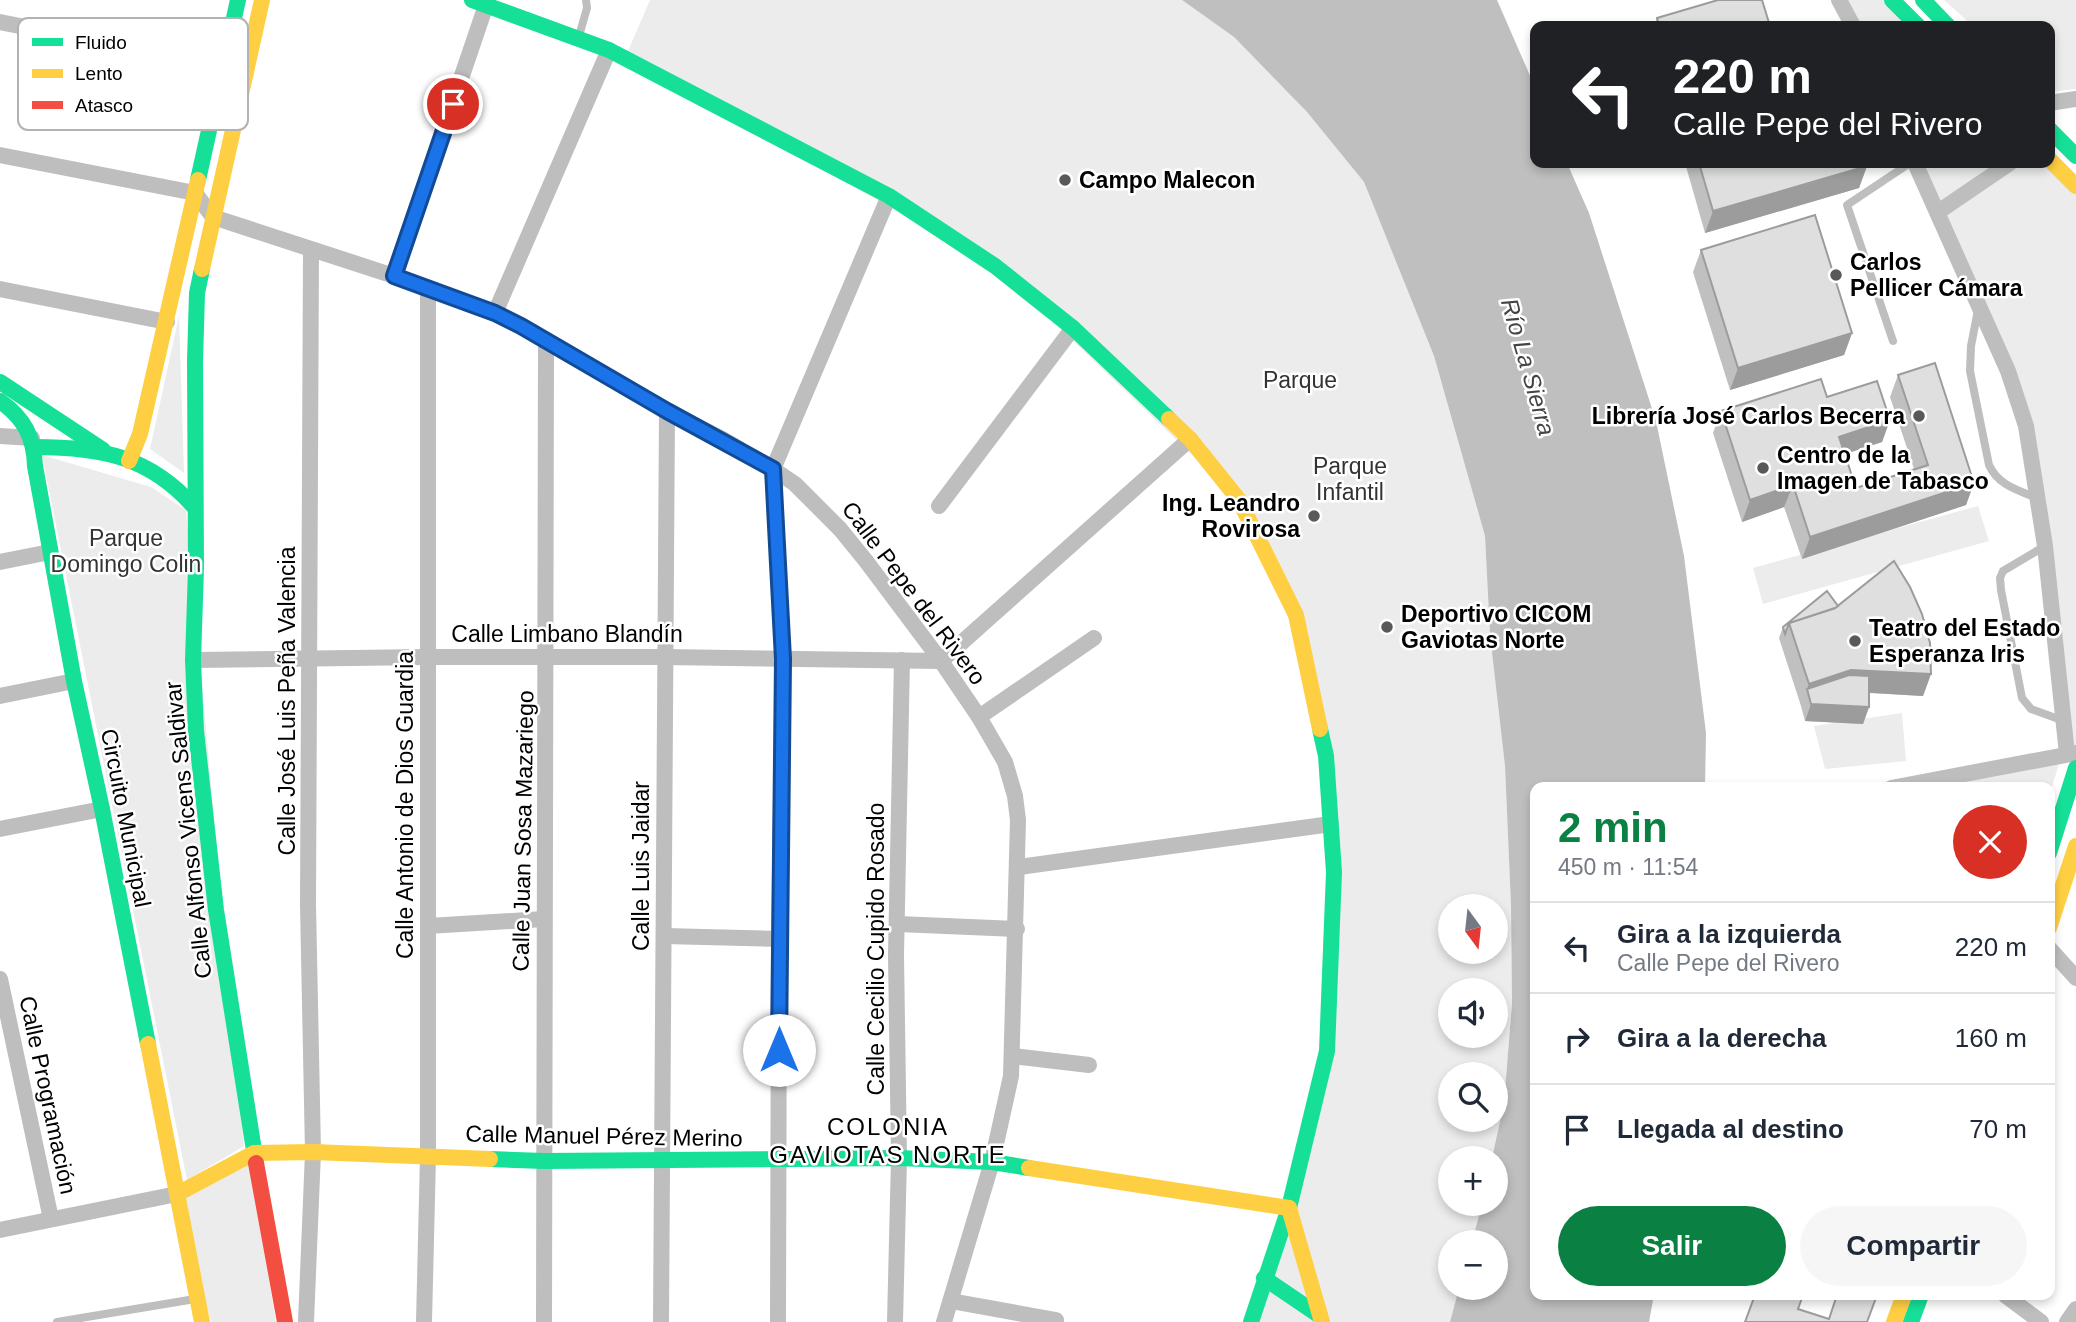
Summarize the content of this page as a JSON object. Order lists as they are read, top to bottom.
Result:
{
  "streets": {
    "main road": ["Circuito Municipal", "Calle Alfonso Vicens Saldivar", "Calle Manuel Pérez Merino"],
    "street": [
      "Calle Pepe del Rivero",
      "Calle Limbano Blandín",
      "Calle José Luis Peña Valencia",
      "Calle Antonio de Dios Guardia",
      "Calle Juan Sosa Mazariego",
      "Calle Luis Jaidar",
      "Calle Cecilio Cupido Rosado",
      "Calle Programación"
    ]
  },
  "crossings": [
    ["Calle Pepe del Rivero", "Calle Limbano Blandín"],
    ["Calle Pepe del Rivero", "Calle José Luis Peña Valencia"],
    ["Calle Pepe del Rivero", "Calle Antonio de Dios Guardia"],
    ["Calle Pepe del Rivero", "Calle Alfonso Vicens Saldivar"],
    ["Calle Pepe del Rivero", "Calle Juan Sosa Mazariego"],
    ["Calle Pepe del Rivero", "Calle Luis Jaidar"],
    ["Calle Pepe del Rivero", "Calle Manuel Pérez Merino"],
    ["Calle Limbano Blandín", "Calle José Luis Peña Valencia"],
    ["Calle Limbano Blandín", "Calle Antonio de Dios Guardia"],
    ["Calle Limbano Blandín", "Calle Alfonso Vicens Saldivar"],
    ["Calle Limbano Blandín", "Calle Juan Sosa Mazariego"],
    ["Calle Limbano Blandín", "Calle Luis Jaidar"],
    ["Calle Limbano Blandín", "Calle Cecilio Cupido Rosado"],
    ["Calle José Luis Peña Valencia", "Calle Manuel Pérez Merino"],
    ["Calle Antonio de Dios Guardia", "Calle Manuel Pérez Merino"],
    ["Circuito Municipal", "Calle Manuel Pérez Merino"],
    ["Calle Alfonso Vicens Saldivar", "Calle Manuel Pérez Merino"],
    ["Calle Juan Sosa Mazariego", "Calle Manuel Pérez Merino"],
    ["Calle Luis Jaidar", "Calle Manuel Pérez Merino"],
    ["Calle Cecilio Cupido Rosado", "Calle Manuel Pérez Merino"]
  ],
  "districts": ["COLONIA GAVIOTAS NORTE"],
  "water": ["Río La Sierra"],
  "parks": ["Parque", "Parque Infantil", "Parque Domingo Colin"],
  "places": [
    "Campo Malecon",
    "Carlos Pellicer Cámara",
    "Librería José Carlos Becerra",
    "Centro de la Imagen de Tabasco",
    "Ing. Leandro Rovirosa",
    "Deportivo CICOM Gaviotas Norte",
    "Teatro del Estado Esperanza Iris"
  ],
  "legend": ["Fluido", "Lento", "Atasco"],
  "north": "bottom",
  "page": {
    "turn": ["220 m", "Calle Pepe del Rivero"],
    "heading": ["2 min", "450 m · 11:54"],
    "map_buttons": ["+", "−"],
    "list": [
      {
        "name": "Gira a la izquierda",
        "note": "Calle Pepe del Rivero",
        "value": "220 m"
      },
      {
        "name": "Gira a la derecha",
        "value": "160 m"
      },
      {
        "name": "Llegada al destino",
        "value": "70 m"
      }
    ],
    "buttons": ["Salir", "Compartir"]
  }
}
